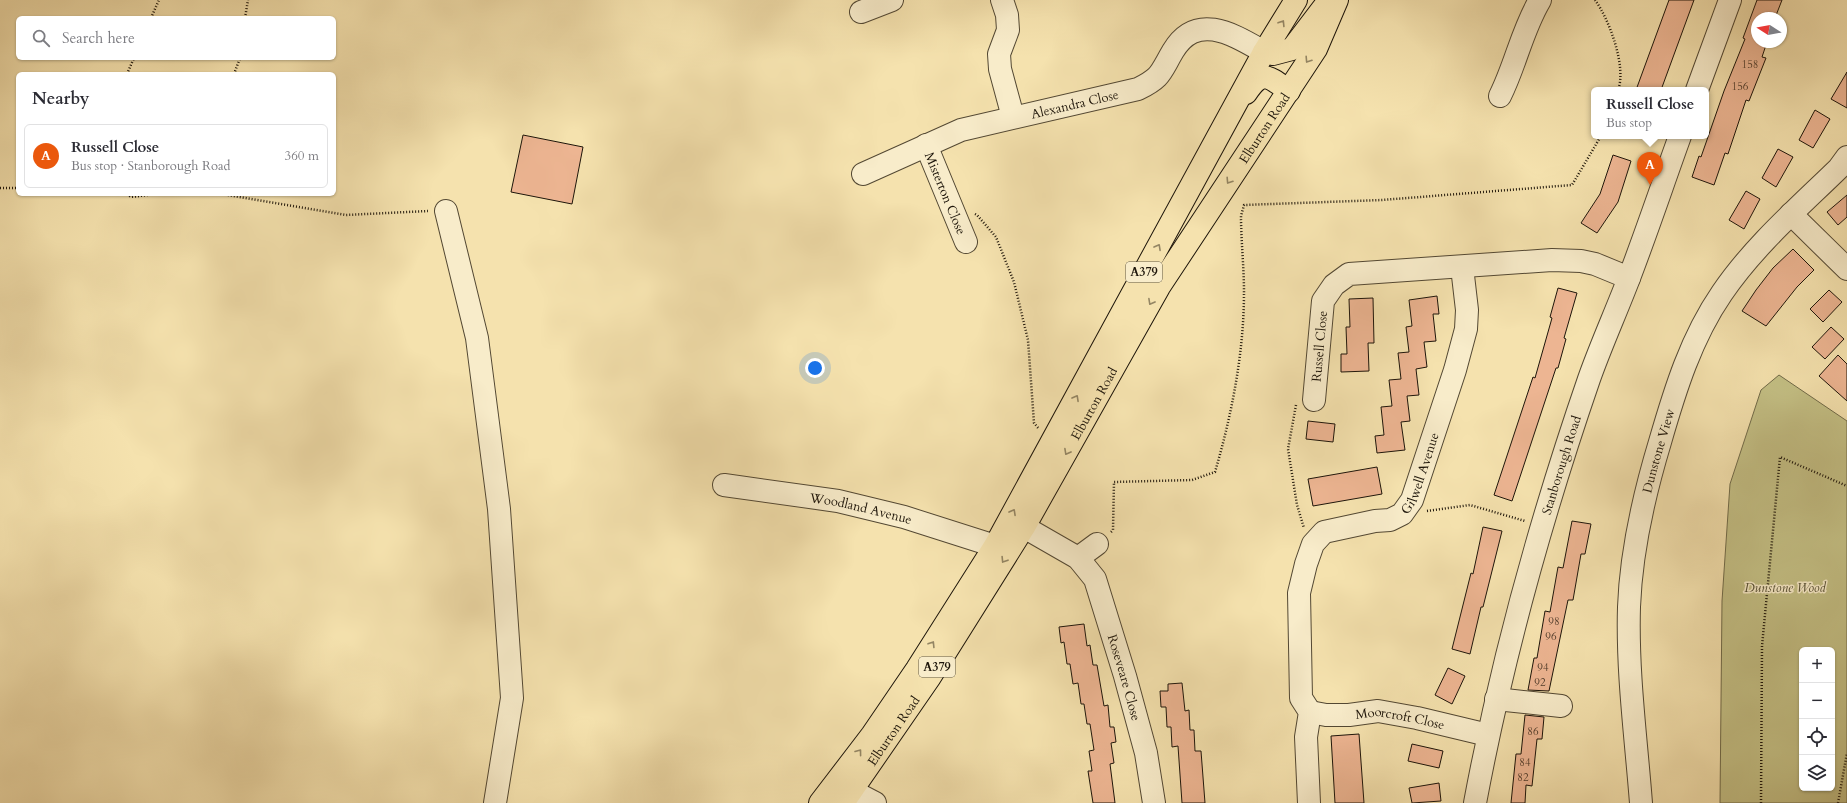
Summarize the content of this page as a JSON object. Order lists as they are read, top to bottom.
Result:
{
  "streets": {
    "main road": ["Elburton Road", "A379"],
    "street": [
      "Alexandra Close",
      "Misterton Close",
      "Russell Close",
      "Dunstone View",
      "Stanborough Road",
      "Gilwell Avenue",
      "Woodland Avenue",
      "Roseveare Close",
      "Moorcroft Close"
    ]
  },
  "crossings": [
    ["Alexandra Close", "Elburton Road"],
    ["Alexandra Close", "Misterton Close"],
    ["Elburton Road", "A379"],
    ["Elburton Road", "Woodland Avenue"],
    ["Elburton Road", "Roseveare Close"],
    ["Russell Close", "Stanborough Road"],
    ["Russell Close", "Gilwell Avenue"],
    ["Stanborough Road", "Moorcroft Close"],
    ["Gilwell Avenue", "Moorcroft Close"]
  ],
  "parks": ["Dunstone Wood"],
  "house_numbers": [
    "158",
    "156",
    "98",
    "96",
    "94",
    "92",
    "86",
    "84",
    "82"
  ],
  "north": "left",
  "page": {
    "search": "Search here",
    "heading": "Nearby",
    "popup": ["Russell Close", "Bus stop"],
    "list": [
      {
        "mark": "A",
        "name": "Russell Close",
        "note": "Bus stop · Stanborough Road",
        "value": "360 m"
      }
    ],
    "pins": "A",
    "map_buttons": ["+", "−"]
  }
}
